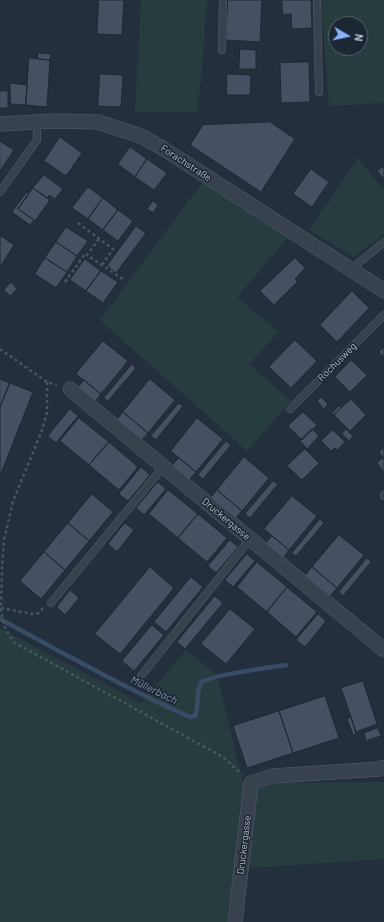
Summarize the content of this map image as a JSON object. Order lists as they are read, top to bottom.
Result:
{
  "streets": {
    "street": ["Forachstraße", "Druckergasse"],
    "lane": ["Rochusweg"]
  },
  "water": ["Müllerbach"],
  "north": "right"
}
